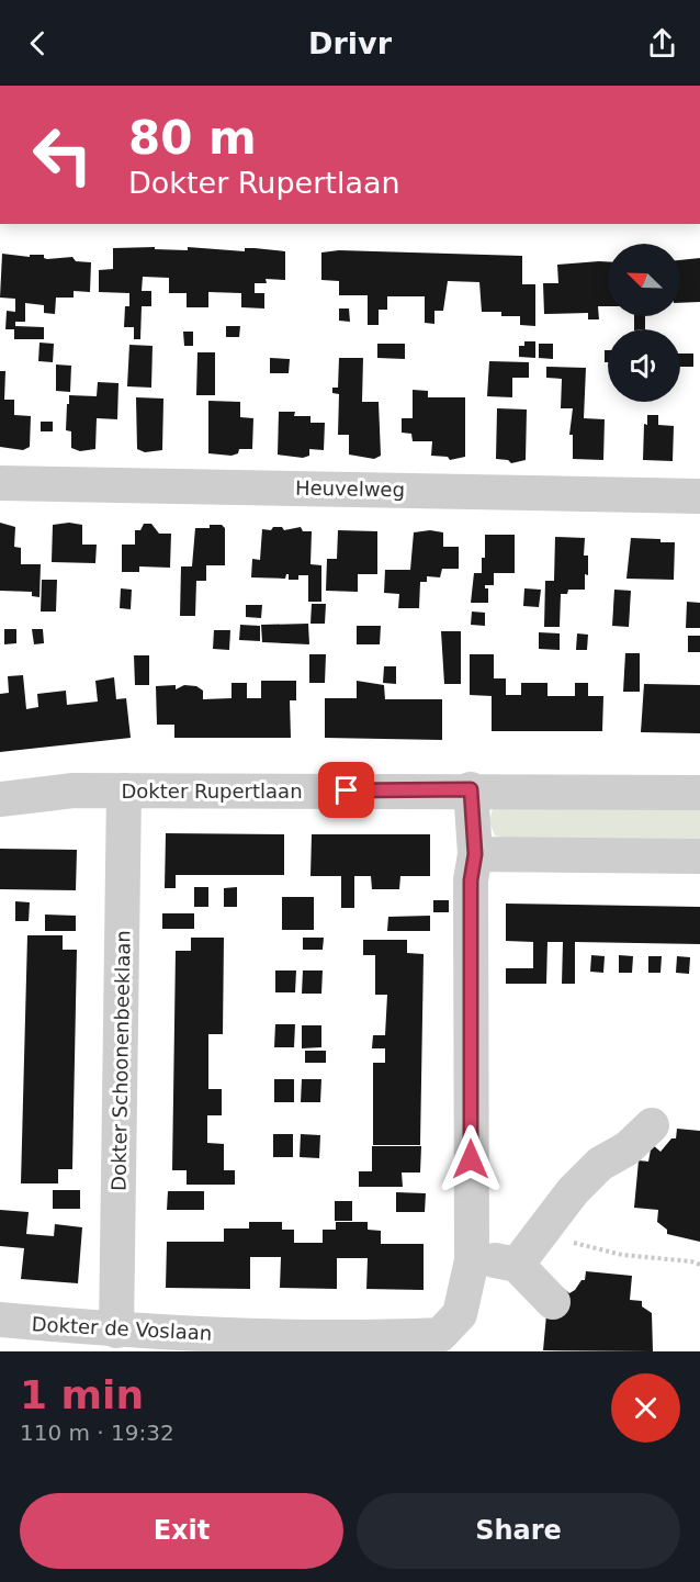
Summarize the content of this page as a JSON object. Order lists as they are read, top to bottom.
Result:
{
  "streets": {
    "street": [
      "Heuvelweg",
      "Dokter Rupertlaan",
      "Dokter Schoonenbeeklaan",
      "Dokter de Voslaan"
    ]
  },
  "crossings": [
    ["Dokter Rupertlaan", "Dokter Schoonenbeeklaan"],
    ["Dokter Rupertlaan", "Dokter de Voslaan"],
    ["Dokter Schoonenbeeklaan", "Dokter de Voslaan"]
  ],
  "north": "top left",
  "page": {
    "header": "Drivr",
    "turn": ["80 m", "Dokter Rupertlaan"],
    "heading": ["1 min", "110 m · 19:32"],
    "buttons": ["Exit", "Share"]
  }
}
